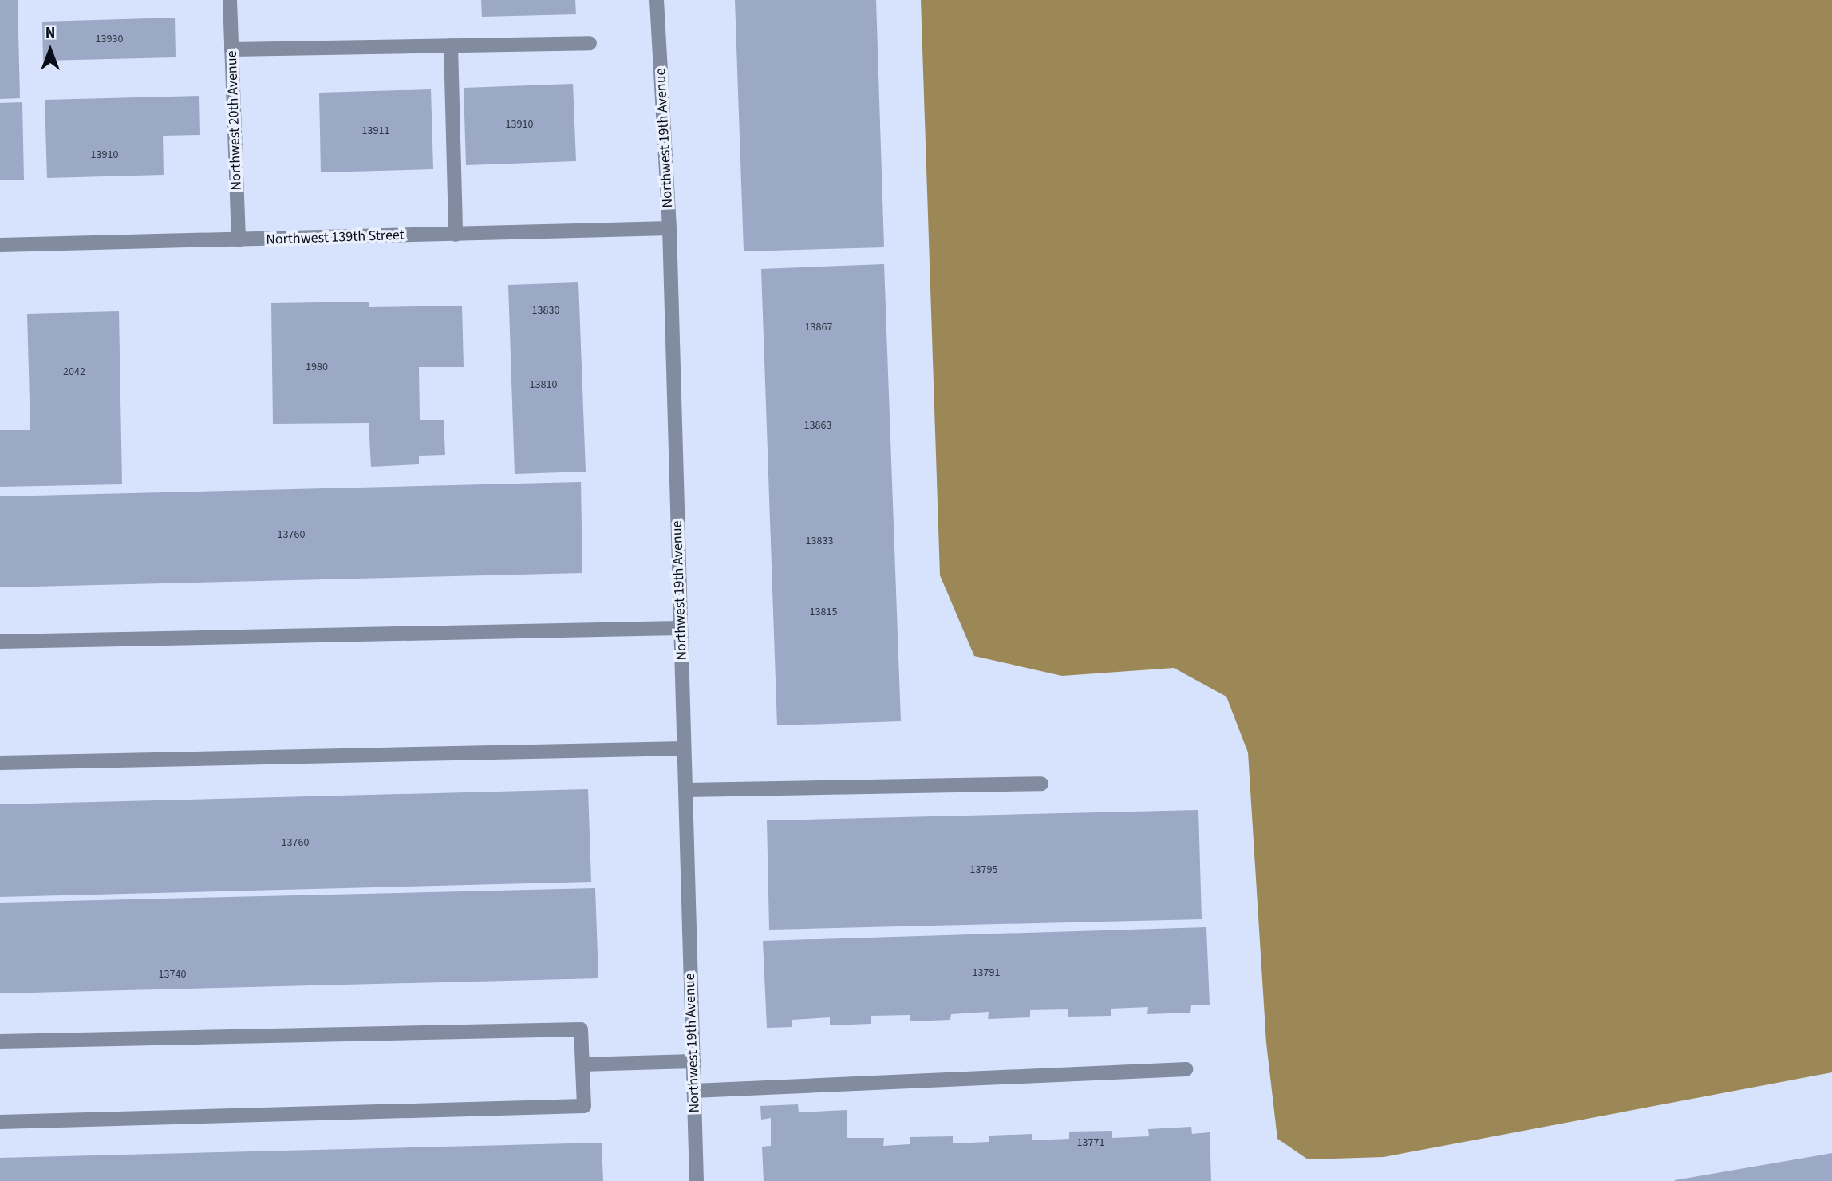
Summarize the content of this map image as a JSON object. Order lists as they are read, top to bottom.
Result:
{
  "streets": {
    "street": ["Northwest 20th Avenue", "Northwest 19th Avenue", "Northwest 139th Street"]
  },
  "crossings": [
    ["Northwest 20th Avenue", "Northwest 139th Street"],
    ["Northwest 19th Avenue", "Northwest 139th Street"]
  ],
  "house_numbers": [
    "13930",
    "13910",
    "13911",
    "13910",
    "13830",
    "13867",
    "1980",
    "2042",
    "13810",
    "13863",
    "13760",
    "13833",
    "13815",
    "13760",
    "13795",
    "13791",
    "13740",
    "13771"
  ],
  "north": "top"
}
